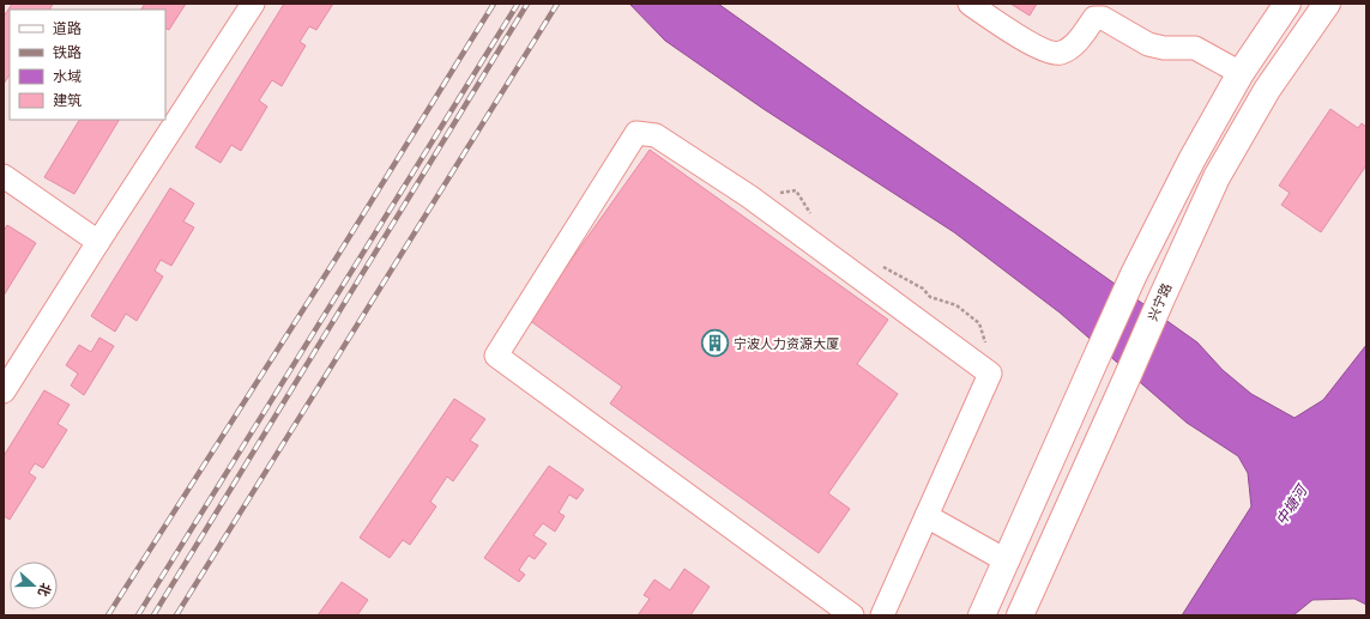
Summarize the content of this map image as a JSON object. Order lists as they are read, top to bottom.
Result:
{
  "streets": {
    "main road": ["兴宁路"]
  },
  "water": ["中塘河"],
  "places": {
    "building": ["宁波人力资源大厦"]
  },
  "legend": [
    "道路",
    "铁路",
    "水域",
    "建筑"
  ],
  "north": "right"
}
